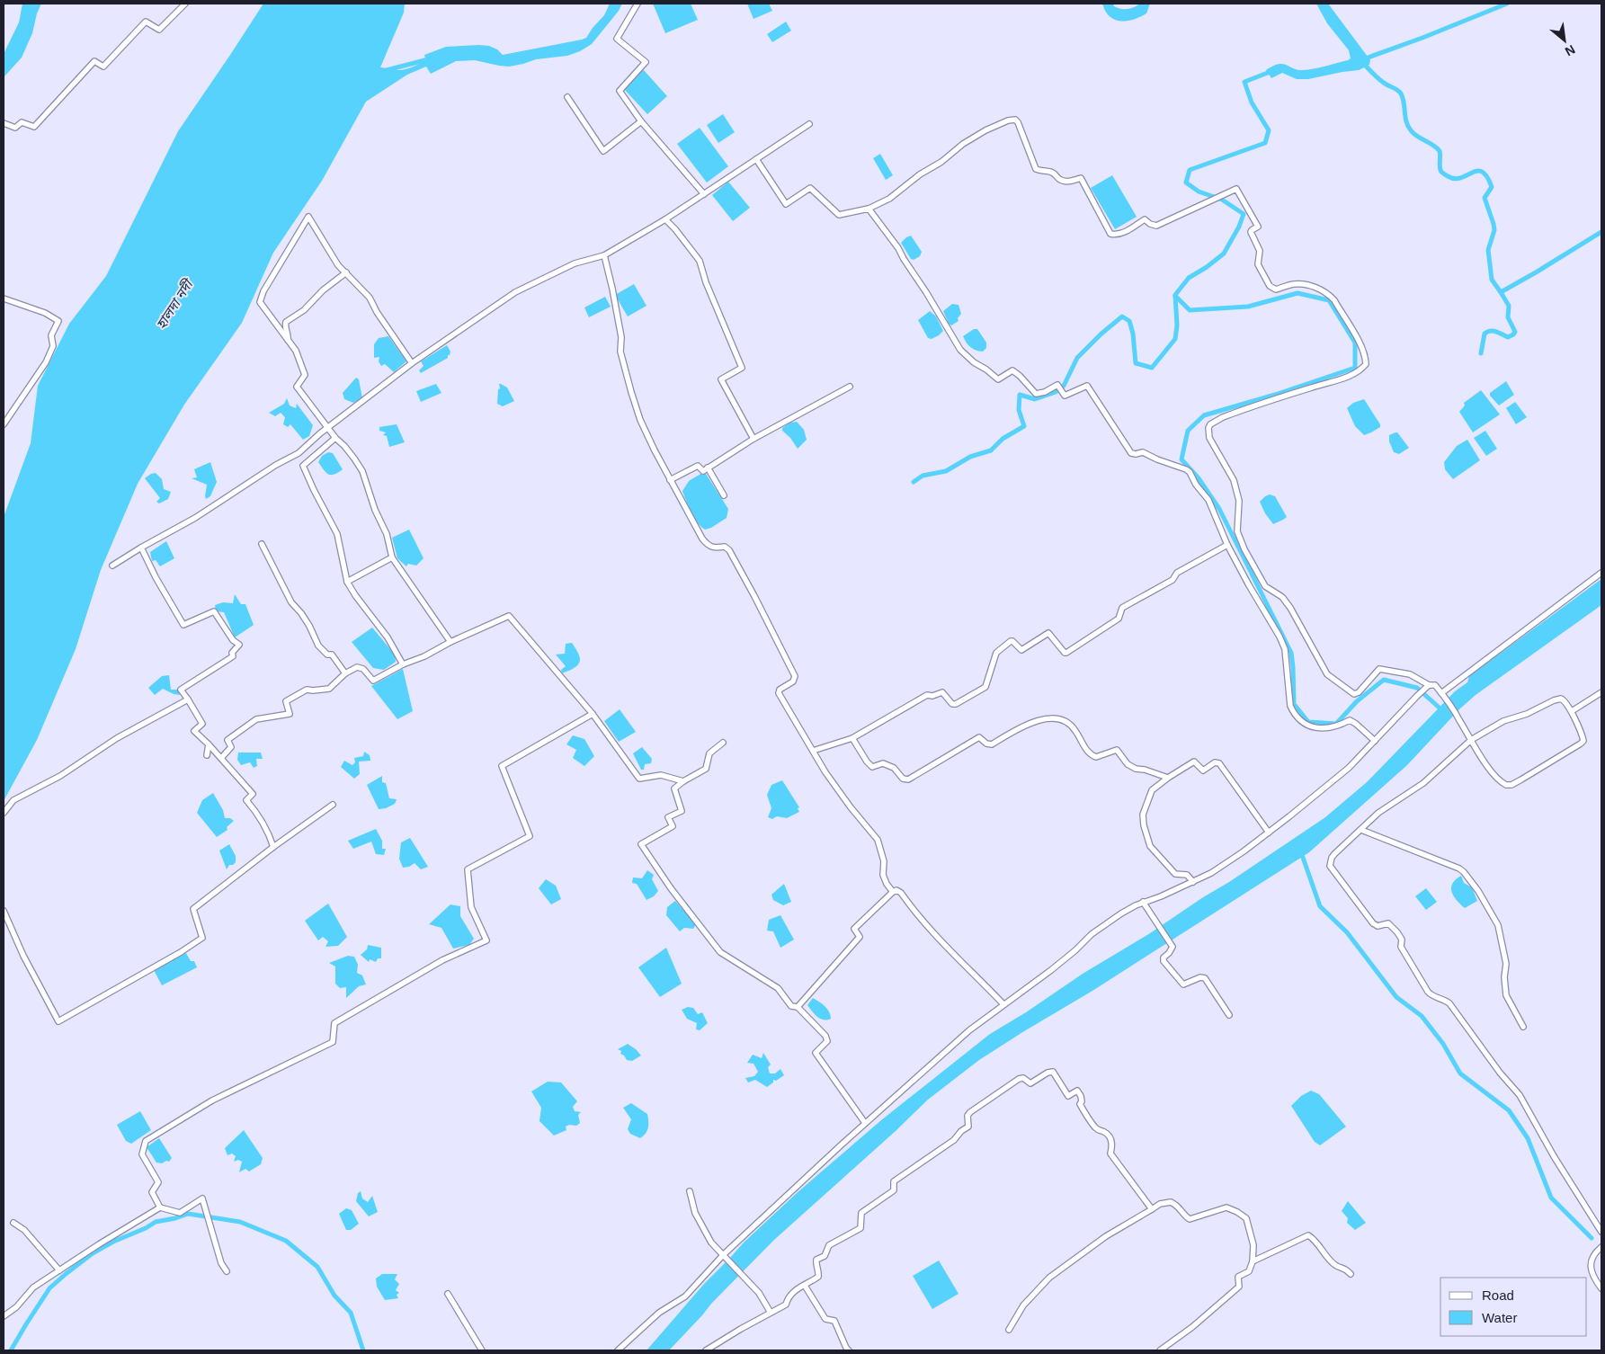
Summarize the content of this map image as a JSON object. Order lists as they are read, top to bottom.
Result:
{
  "water": ["হালদা নদী"],
  "legend": ["Road", "Water"],
  "north": "bottom right"
}
